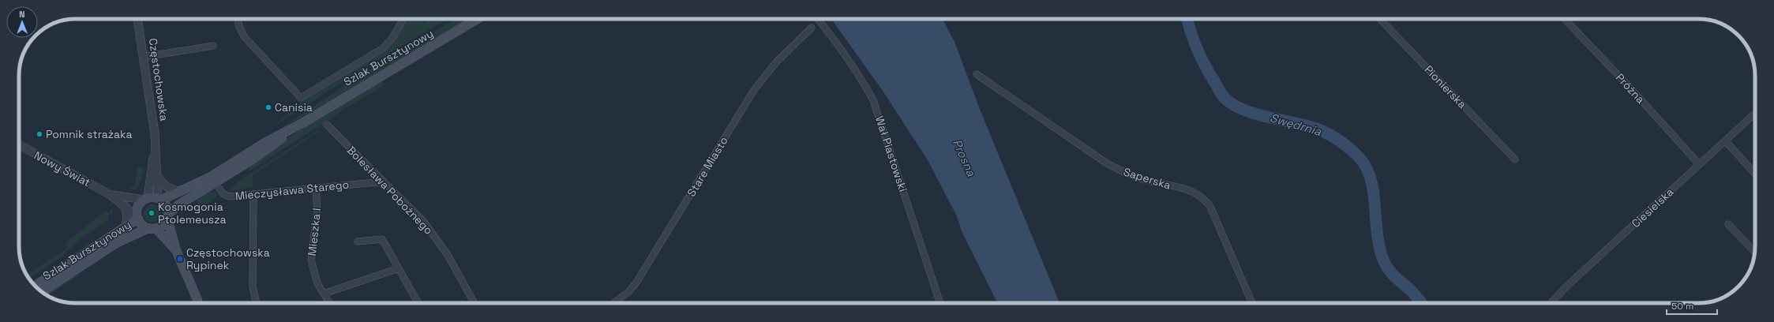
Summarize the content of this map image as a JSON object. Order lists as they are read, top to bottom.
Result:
{
  "streets": {
    "main road": ["Szlak Bursztynowy"],
    "street": [
      "Częstochowska",
      "Pionierska",
      "Próżna",
      "Wał Piastowski",
      "Stare Miasto",
      "Nowy Świat",
      "Saperska",
      "Mieczysława Starego",
      "Bolesława Pobożnego",
      "Ciesielska",
      "Mieszka I"
    ]
  },
  "crossings": [
    ["Szlak Bursztynowy", "Częstochowska"],
    ["Szlak Bursztynowy", "Nowy Świat"],
    ["Szlak Bursztynowy", "Mieczysława Starego"],
    ["Częstochowska", "Nowy Świat"],
    ["Próżna", "Ciesielska"],
    ["Mieczysława Starego", "Bolesława Pobożnego"],
    ["Mieczysława Starego", "Mieszka I"]
  ],
  "water": ["Swędrnia", "Prosna"],
  "places": {
    "other": ["Canisia", "Pomnik strażaka", "Kosmogonia Ptolemeusza"],
    "transit": ["Częstochowska Rypinek"]
  },
  "scale_bar": "50 m",
  "north": "top"
}
